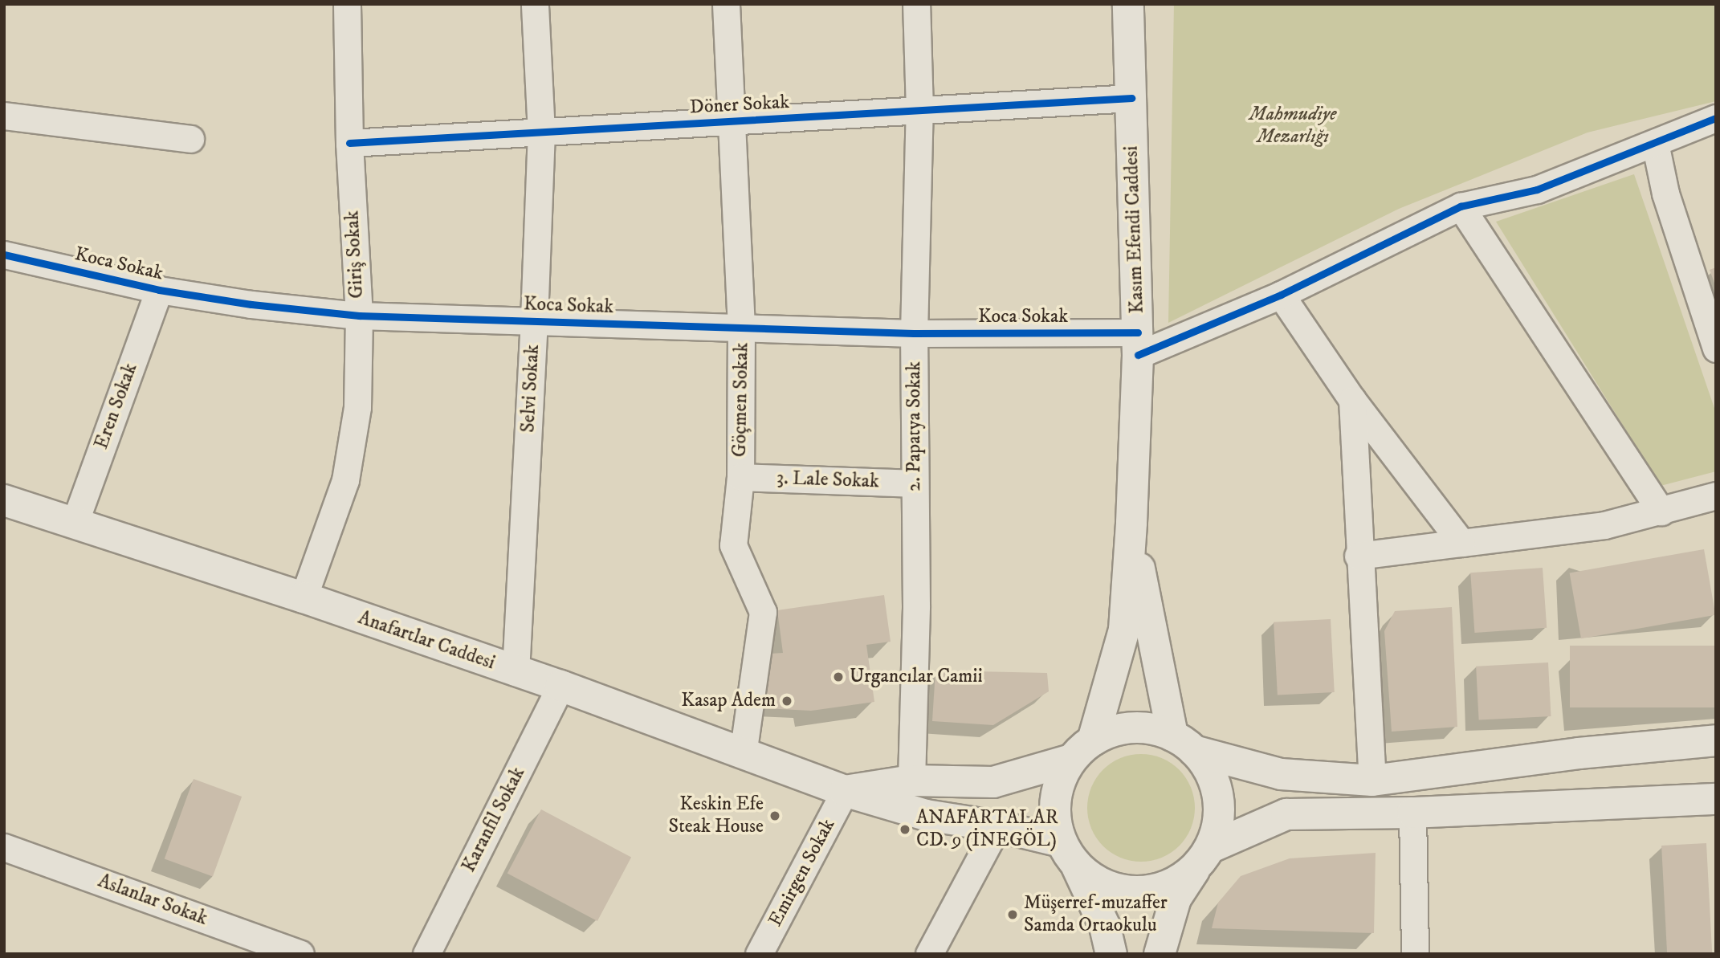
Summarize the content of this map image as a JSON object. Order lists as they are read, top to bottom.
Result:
{
  "streets": {
    "main road": ["Kasım Efendi Caddesi", "Anafartlar Caddesi"],
    "street": [
      "Döner Sokak",
      "Giriş Sokak",
      "Koca Sokak",
      "Selvi Sokak",
      "Göçmen Sokak",
      "Eren Sokak",
      "2. Papatya Sokak",
      "3. Lale Sokak",
      "Karanfil Sokak",
      "Emirgen Sokak",
      "Aslanlar Sokak"
    ]
  },
  "crossings": [
    ["Döner Sokak", "Kasım Efendi Caddesi"],
    ["Döner Sokak", "Giriş Sokak"],
    ["Döner Sokak", "Selvi Sokak"],
    ["Döner Sokak", "Göçmen Sokak"],
    ["Döner Sokak", "2. Papatya Sokak"],
    ["Kasım Efendi Caddesi", "Koca Sokak"],
    ["Kasım Efendi Caddesi", "Anafartlar Caddesi"],
    ["Giriş Sokak", "Koca Sokak"],
    ["Giriş Sokak", "Anafartlar Caddesi"],
    ["Koca Sokak", "Selvi Sokak"],
    ["Koca Sokak", "Göçmen Sokak"],
    ["Koca Sokak", "Eren Sokak"],
    ["Koca Sokak", "2. Papatya Sokak"],
    ["Selvi Sokak", "Anafartlar Caddesi"],
    ["Göçmen Sokak", "3. Lale Sokak"],
    ["Göçmen Sokak", "Anafartlar Caddesi"],
    ["Eren Sokak", "Anafartlar Caddesi"],
    ["2. Papatya Sokak", "3. Lale Sokak"],
    ["Anafartlar Caddesi", "Karanfil Sokak"],
    ["Anafartlar Caddesi", "Emirgen Sokak"]
  ],
  "parks": ["Mahmudiye Mezarlığı"],
  "places": [
    "Urgancılar Camii",
    "Kasap Adem",
    "Keskin Efe Steak House",
    "ANAFARTALAR CD. 9 (İNEGÖL)",
    "Müşerref-muzaffer Samda Ortaokulu"
  ]
}
